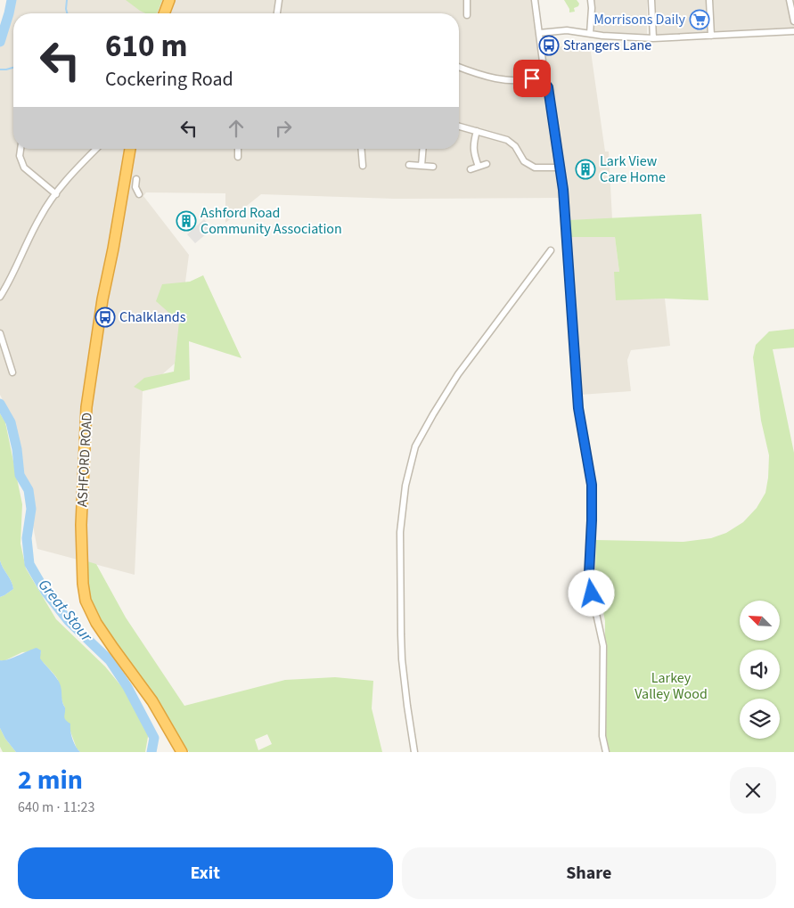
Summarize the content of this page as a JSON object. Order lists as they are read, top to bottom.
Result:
{
  "streets": {
    "highway": ["ASHFORD ROAD"]
  },
  "water": ["Great Stour"],
  "parks": ["Larkey Valley Wood"],
  "places": {
    "supermarket": ["Morrisons Daily"],
    "bus stop": ["Strangers Lane", "Chalklands"],
    "building": ["Lark View Care Home", "Ashford Road Community Association"]
  },
  "north": "top left",
  "page": {
    "turn": ["610 m", "Cockering Road"],
    "heading": ["2 min", "640 m · 11:23"],
    "buttons": ["Exit", "Share"]
  }
}
